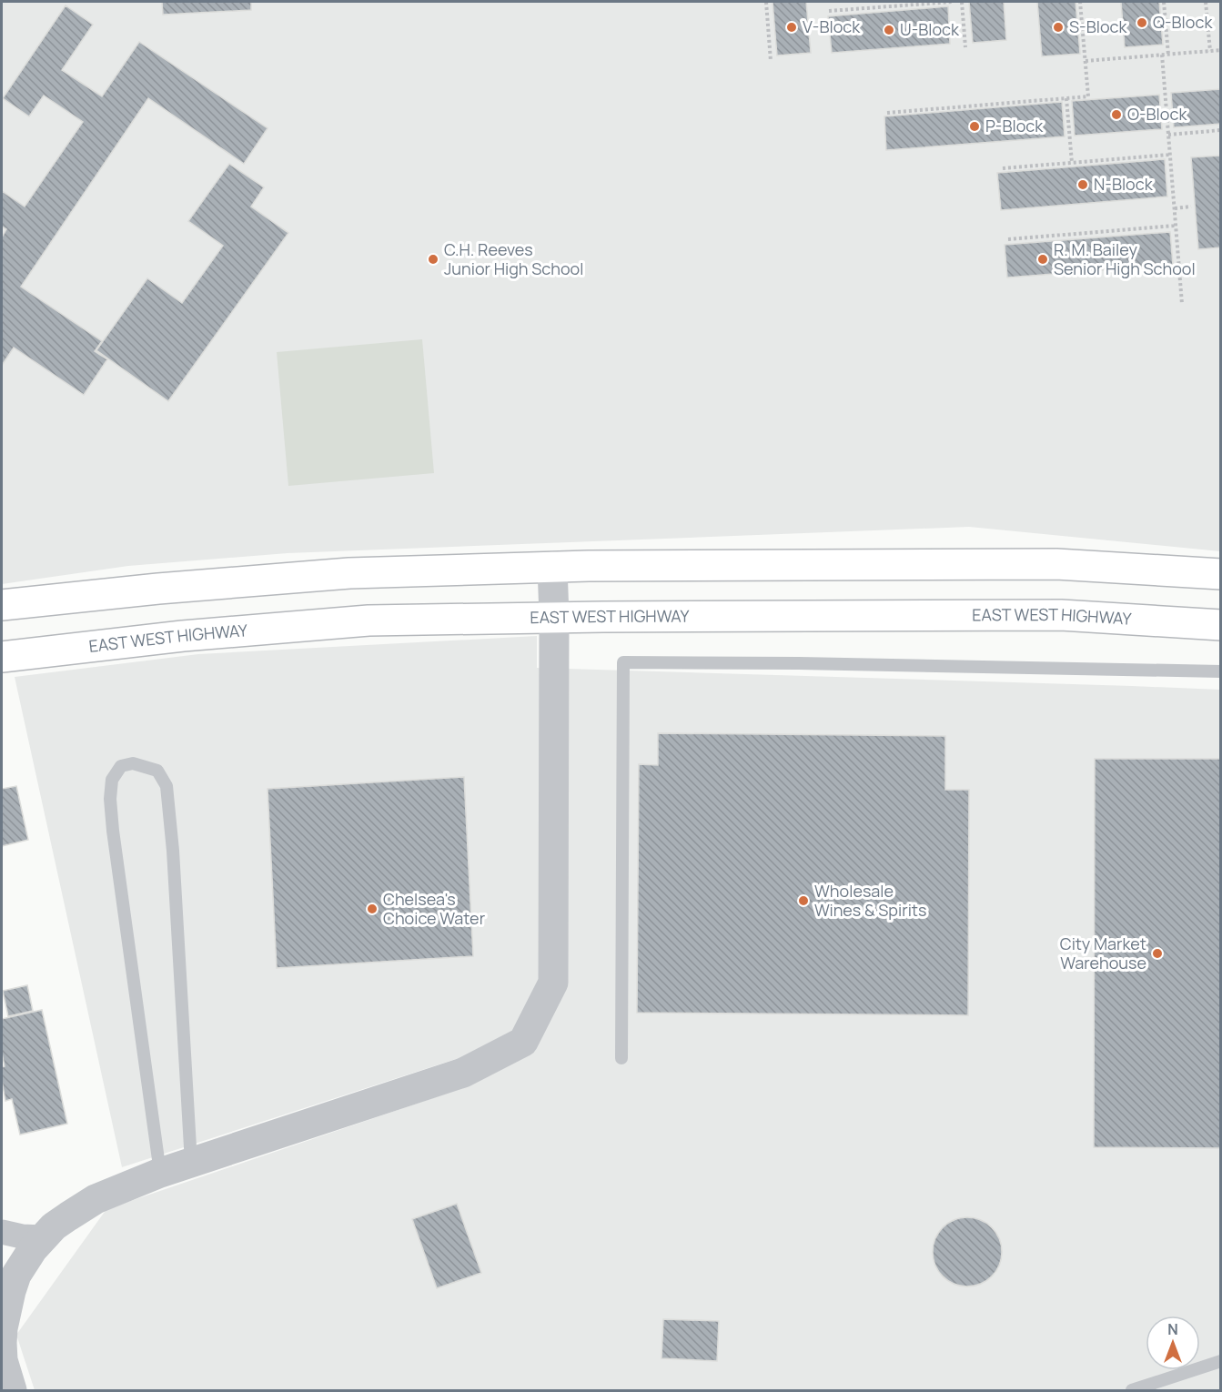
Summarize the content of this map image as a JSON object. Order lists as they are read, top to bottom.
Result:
{
  "streets": {
    "highway": ["EAST WEST HIGHWAY"]
  },
  "places": [
    "Q-Block",
    "V-Block",
    "S-Block",
    "U-Block",
    "O-Block",
    "P-Block",
    "N-Block",
    "C.H. Reeves Junior High School",
    "R. M. Bailey Senior High School",
    "Wholesale Wines & Spirits",
    "Chelsea's Choice Water",
    "City Market Warehouse"
  ],
  "north": "top"
}
